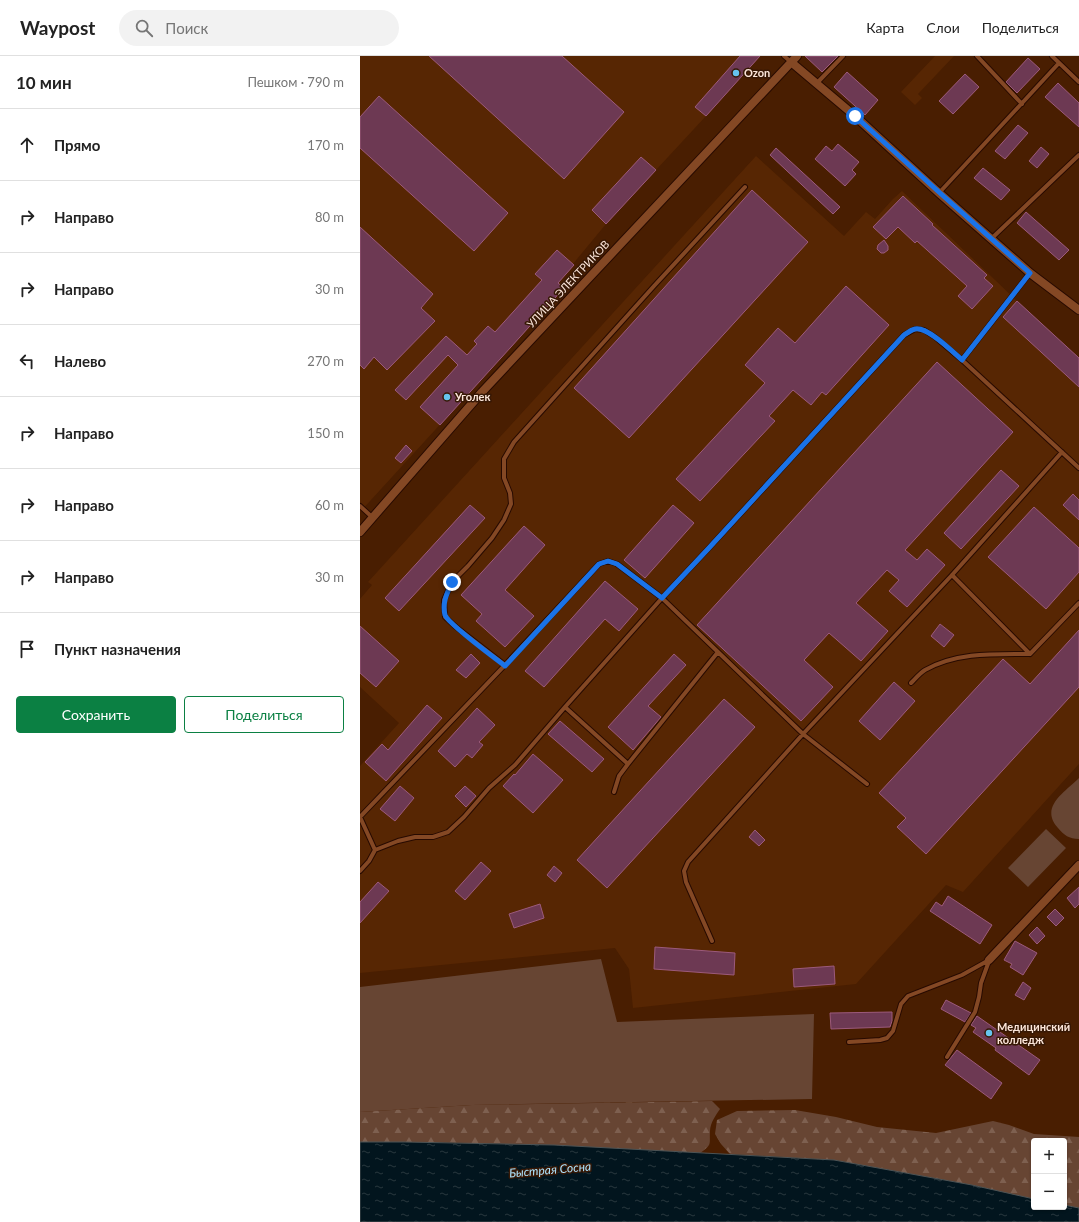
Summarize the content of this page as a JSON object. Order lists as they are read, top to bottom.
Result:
{
  "streets": {
    "street": ["УЛИЦА ЭЛЕКТРИКОВ"]
  },
  "water": ["Быстрая Сосна"],
  "places": ["Ozon", "Уголек", "Медицинский колледж"],
  "page": {
    "header": "Waypost",
    "search": "Поиск",
    "nav": ["Карта", "Слои", "Поделиться"],
    "heading": ["10 мин", "Пешком · 790 m"],
    "list": [
      ["Прямо", "170 m"],
      ["Направо", "80 m"],
      ["Направо", "30 m"],
      ["Налево", "270 m"],
      ["Направо", "150 m"],
      ["Направо", "60 m"],
      ["Направо", "30 m"],
      "Пункт назначения"
    ],
    "buttons": ["Сохранить", "Поделиться"],
    "map_buttons": ["+", "−"]
  }
}
